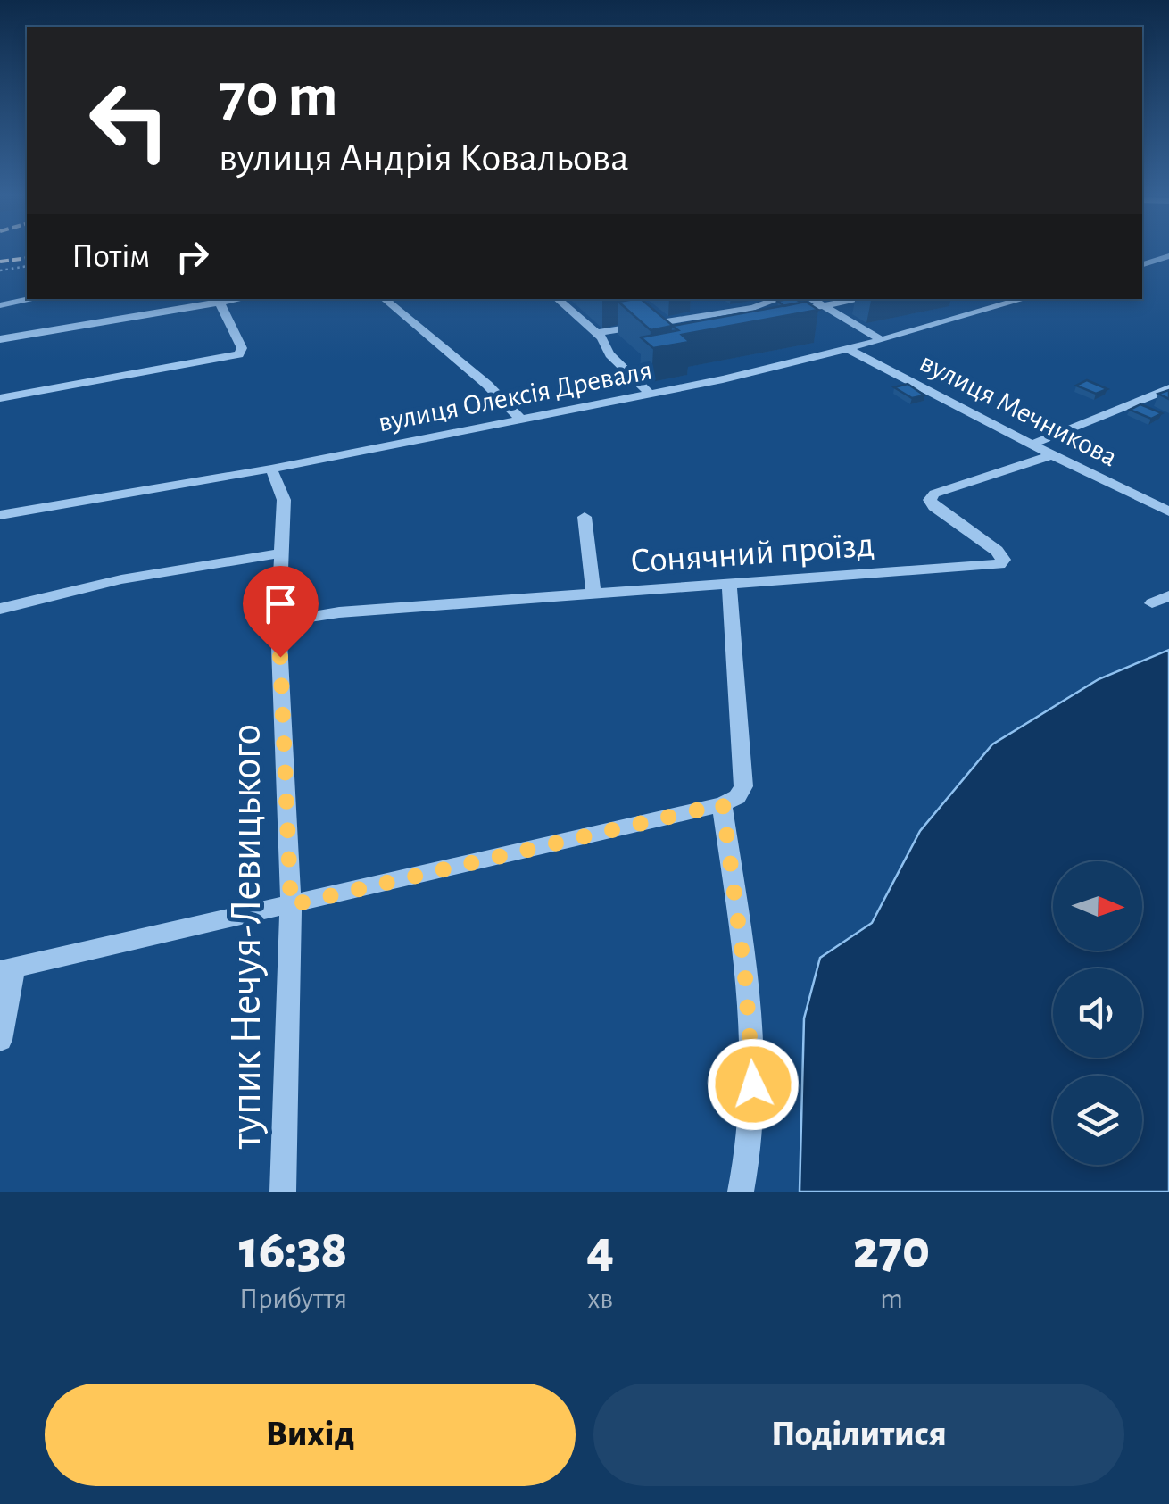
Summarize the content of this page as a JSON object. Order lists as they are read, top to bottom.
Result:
{
  "streets": {
    "street": [
      "вулиця Олексія Древаля",
      "вулиця Мечникова",
      "Сонячний проїзд",
      "тупик Нечуя-Левицького"
    ]
  },
  "crossings": [
    ["вулиця Олексія Древаля", "вулиця Мечникова"],
    ["вулиця Олексія Древаля", "тупик Нечуя-Левицького"],
    ["вулиця Мечникова", "Сонячний проїзд"],
    ["Сонячний проїзд", "тупик Нечуя-Левицького"]
  ],
  "north": "right",
  "page": {
    "turn": ["70 m", "вулиця Андрія Ковальова"],
    "then": "Потім",
    "eta": [
      "16:38",
      "Прибуття",
      "4",
      "хв",
      "270",
      "m"
    ],
    "buttons": ["Вихід", "Поділитися"]
  }
}
